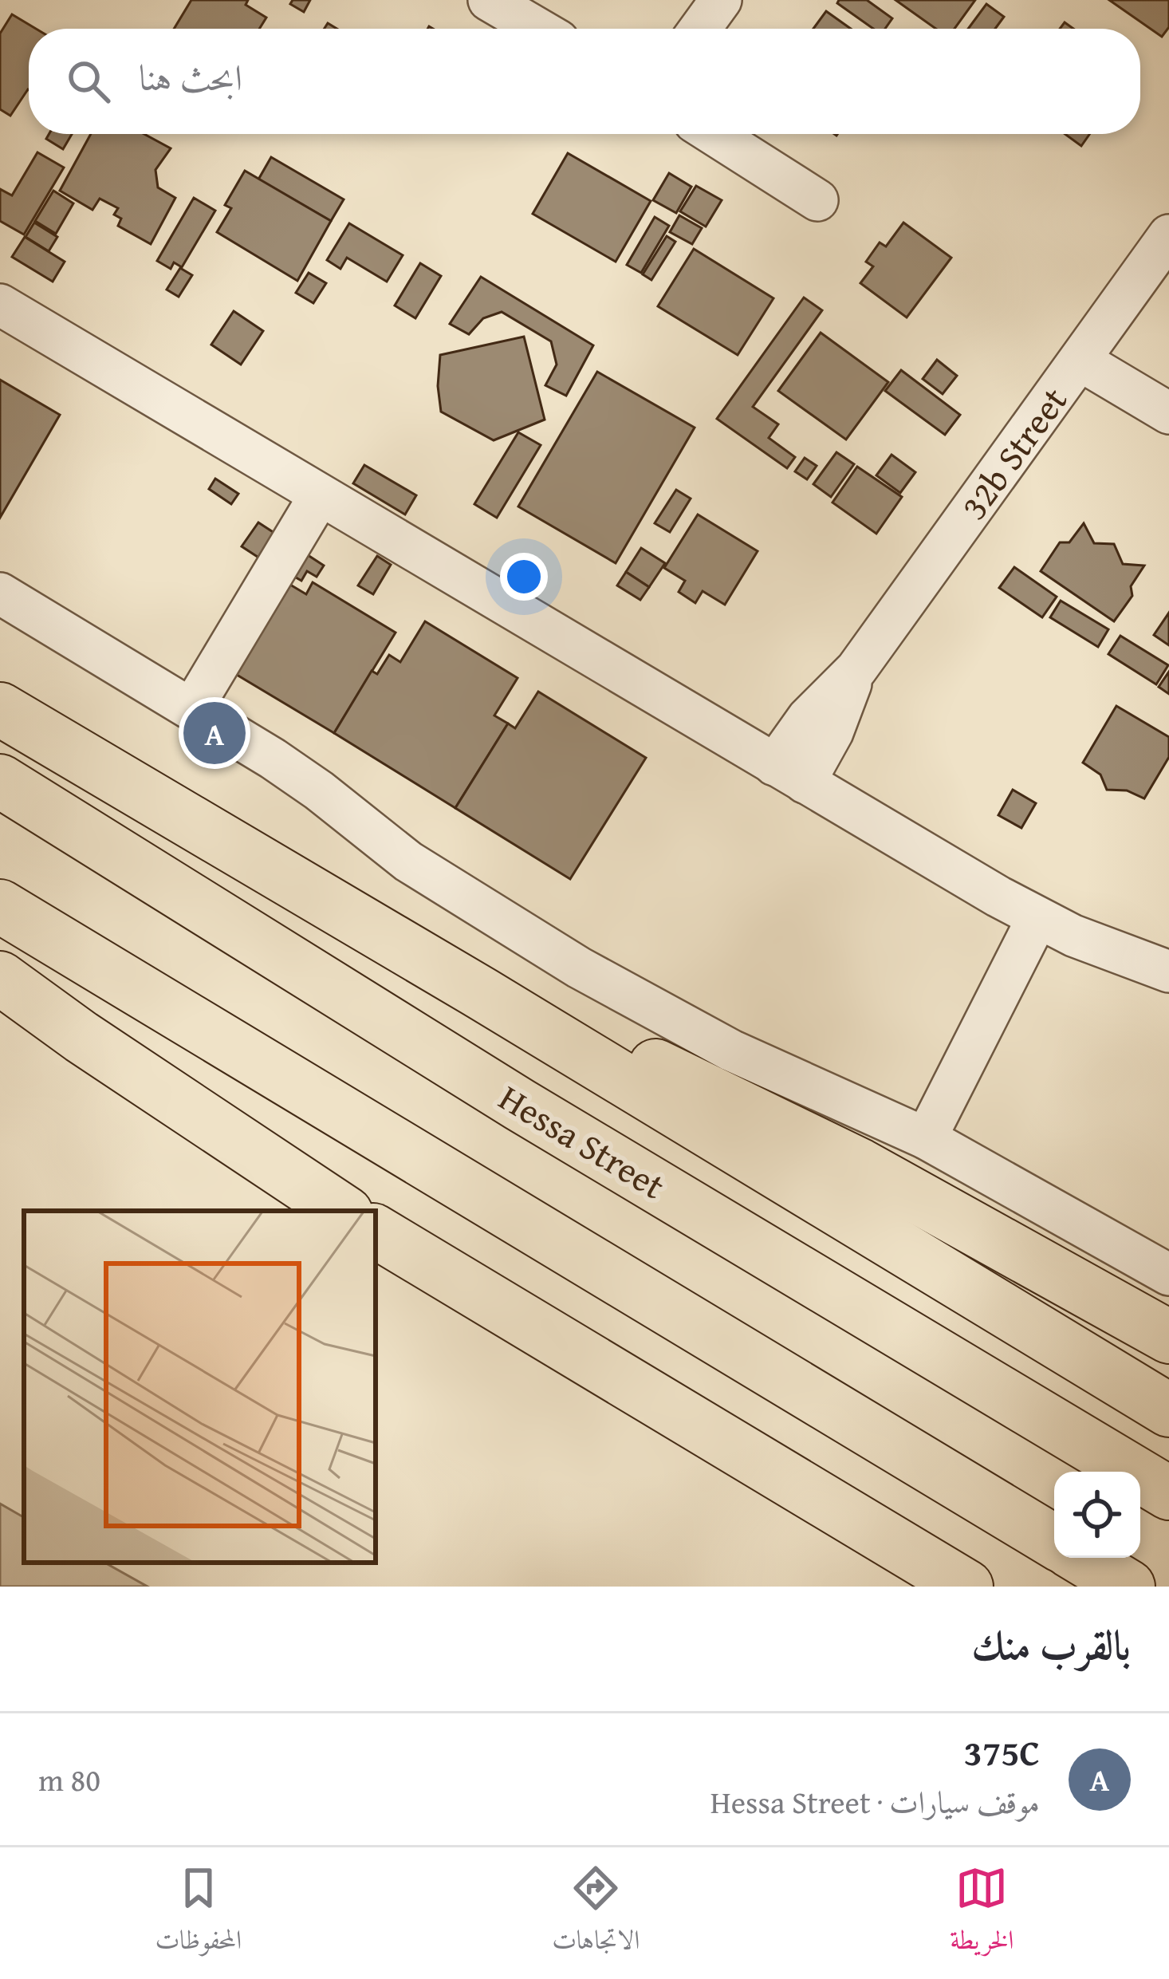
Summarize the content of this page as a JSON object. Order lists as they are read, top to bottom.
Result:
{
  "streets": {
    "main road": ["Hessa Street"],
    "street": ["32b Street"]
  },
  "page": {
    "search": "ابحث هنا",
    "pins": "A",
    "heading": "بالقرب منك",
    "list": [
      {
        "mark": "A",
        "name": "375C",
        "note": "موقف سيارات · Hessa Street",
        "value": "80 m"
      }
    ],
    "nav": ["الخريطة", "الاتجاهات", "المحفوظات"]
  }
}
